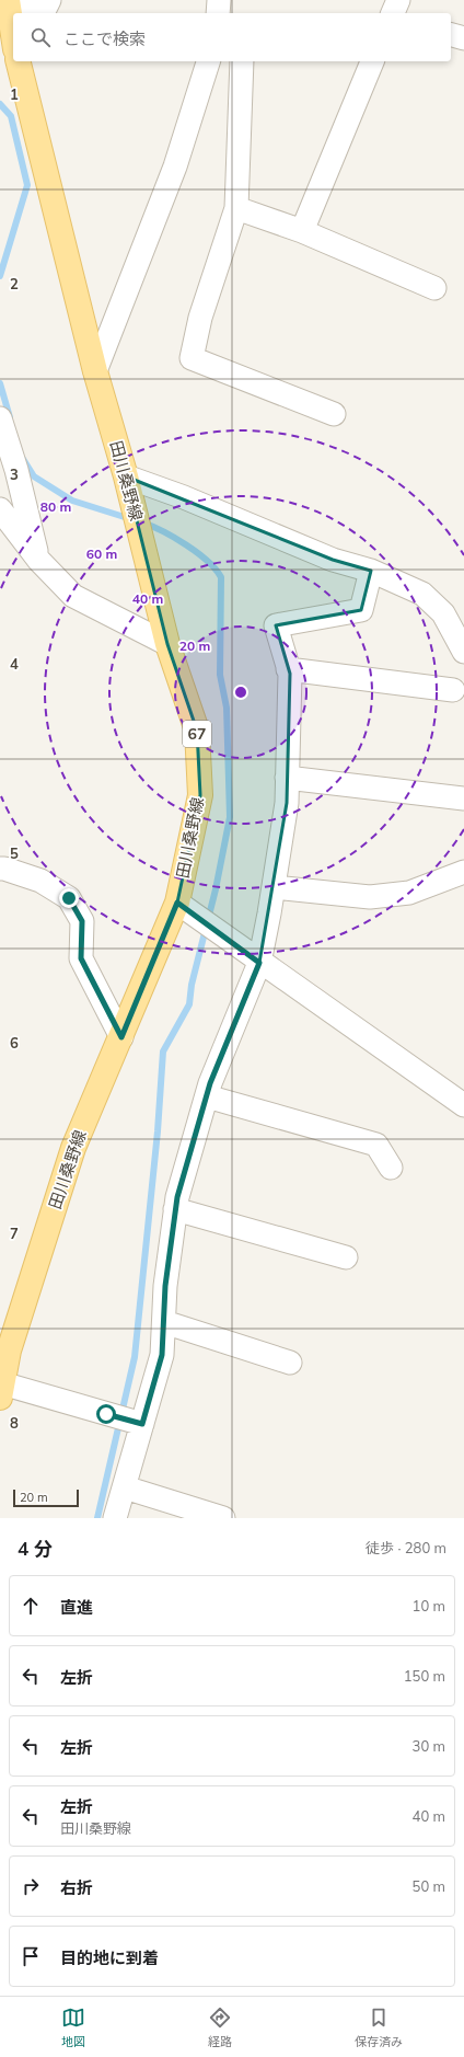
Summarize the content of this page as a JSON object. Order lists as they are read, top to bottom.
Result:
{
  "streets": {
    "main road": ["田川桑野線", "67"]
  },
  "scale_bar": "20 m",
  "page": {
    "search": "ここで検索",
    "scale": "20 m",
    "heading": ["4 分", "徒歩 · 280 m"],
    "list": [
      ["直進", "10 m"],
      ["左折", "150 m"],
      ["左折", "30 m"],
      ["左折", "田川桑野線", "40 m"],
      ["右折", "50 m"],
      "目的地に到着"
    ],
    "nav": ["地図", "経路", "保存済み"]
  },
  "grid": {
    "rows": [
      "1",
      "2",
      "3",
      "4",
      "5",
      "6",
      "7",
      "8"
    ]
  },
  "rings": [
    "80 m",
    "60 m",
    "40 m",
    "20 m"
  ]
}
